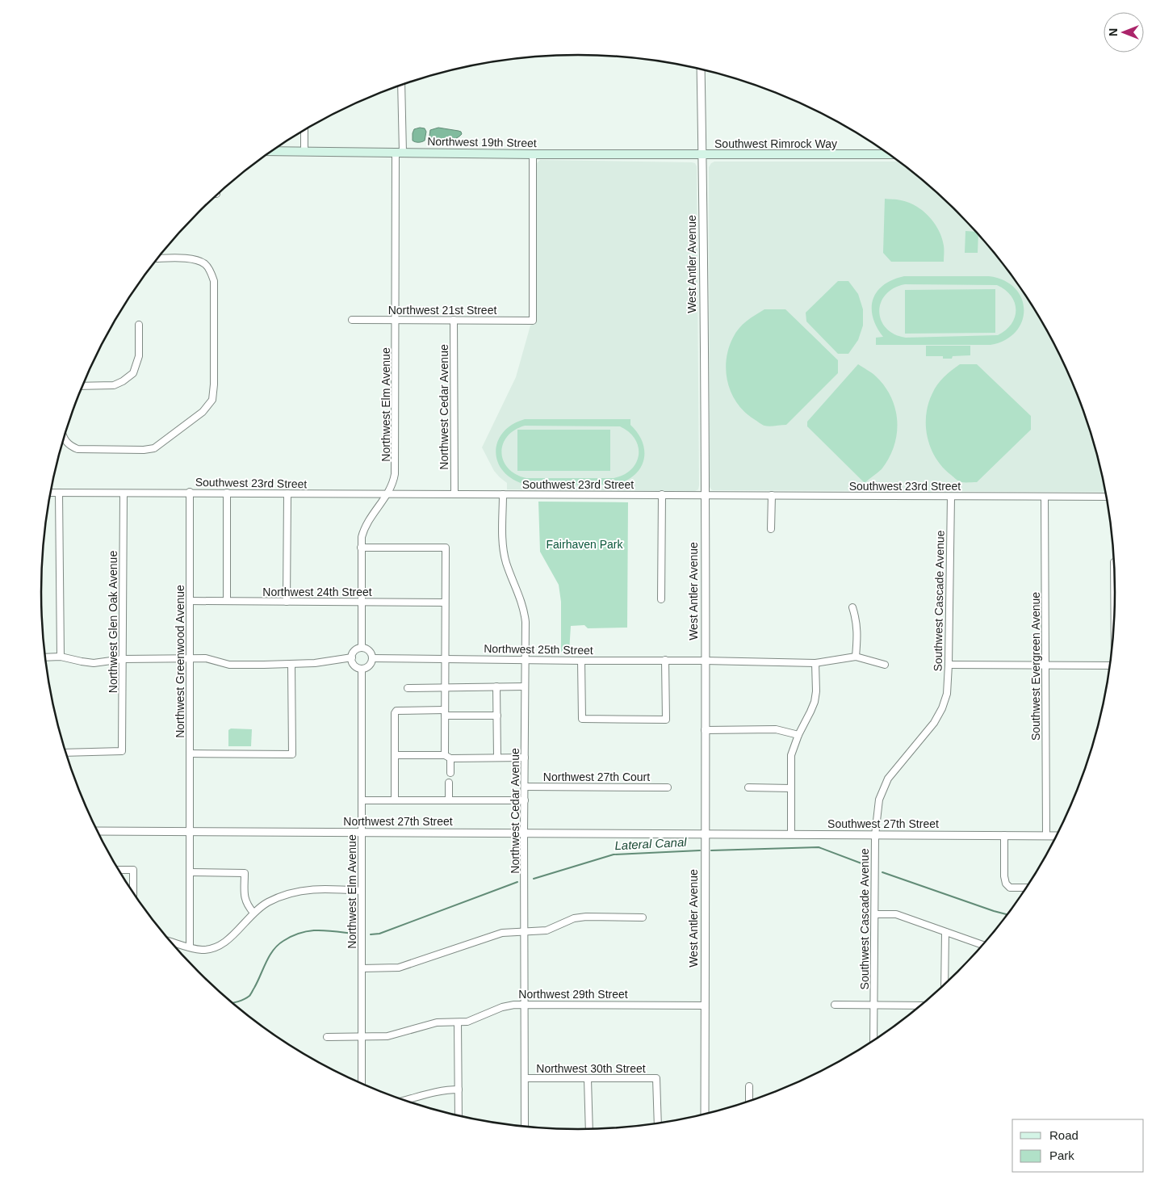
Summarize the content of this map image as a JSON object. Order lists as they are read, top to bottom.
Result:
{
  "streets": {
    "main road": ["Northwest 19th Street", "Southwest Rimrock Way"],
    "street": [
      "West Antler Avenue",
      "Northwest 21st Street",
      "Northwest Elm Avenue",
      "Northwest Cedar Avenue",
      "Southwest 23rd Street",
      "Northwest 24th Street",
      "Southwest Cascade Avenue",
      "Northwest Glen Oak Avenue",
      "Northwest 25th Street",
      "Northwest Greenwood Avenue",
      "Southwest Evergreen Avenue",
      "Northwest 27th Court",
      "Northwest 27th Street",
      "Southwest 27th Street",
      "Northwest 29th Street",
      "Northwest 30th Street"
    ]
  },
  "crossings": [
    ["Northwest 19th Street", "Southwest Rimrock Way"],
    ["Northwest 19th Street", "West Antler Avenue"],
    ["Northwest 19th Street", "Northwest 21st Street"],
    ["Northwest 19th Street", "Northwest Elm Avenue"],
    ["Southwest Rimrock Way", "West Antler Avenue"],
    ["West Antler Avenue", "Southwest 23rd Street"],
    ["West Antler Avenue", "Northwest 25th Street"],
    ["West Antler Avenue", "Northwest 27th Street"],
    ["West Antler Avenue", "Southwest 27th Street"],
    ["West Antler Avenue", "Northwest 29th Street"],
    ["Northwest 21st Street", "Northwest Elm Avenue"],
    ["Northwest 21st Street", "Northwest Cedar Avenue"],
    ["Northwest Elm Avenue", "Southwest 23rd Street"],
    ["Northwest Elm Avenue", "Northwest 24th Street"],
    ["Northwest Elm Avenue", "Northwest 25th Street"],
    ["Northwest Elm Avenue", "Northwest 27th Street"],
    ["Northwest Elm Avenue", "Northwest 29th Street"],
    ["Northwest Cedar Avenue", "Southwest 23rd Street"],
    ["Northwest Cedar Avenue", "Northwest 25th Street"],
    ["Northwest Cedar Avenue", "Northwest 27th Court"],
    ["Northwest Cedar Avenue", "Northwest 27th Street"],
    ["Northwest Cedar Avenue", "Northwest 29th Street"],
    ["Northwest Cedar Avenue", "Northwest 30th Street"],
    ["Southwest 23rd Street", "Southwest Cascade Avenue"],
    ["Southwest 23rd Street", "Northwest Glen Oak Avenue"],
    ["Southwest 23rd Street", "Northwest Greenwood Avenue"],
    ["Southwest 23rd Street", "Southwest Evergreen Avenue"],
    ["Northwest 24th Street", "Northwest Greenwood Avenue"],
    ["Southwest Cascade Avenue", "Southwest 27th Street"],
    ["Northwest Greenwood Avenue", "Northwest 27th Street"],
    ["Southwest Evergreen Avenue", "Southwest 27th Street"],
    ["Northwest 27th Street", "Southwest 27th Street"]
  ],
  "water": ["Lateral Canal"],
  "parks": ["Fairhaven Park"],
  "legend": ["Road", "Park"],
  "north": "left"
}
